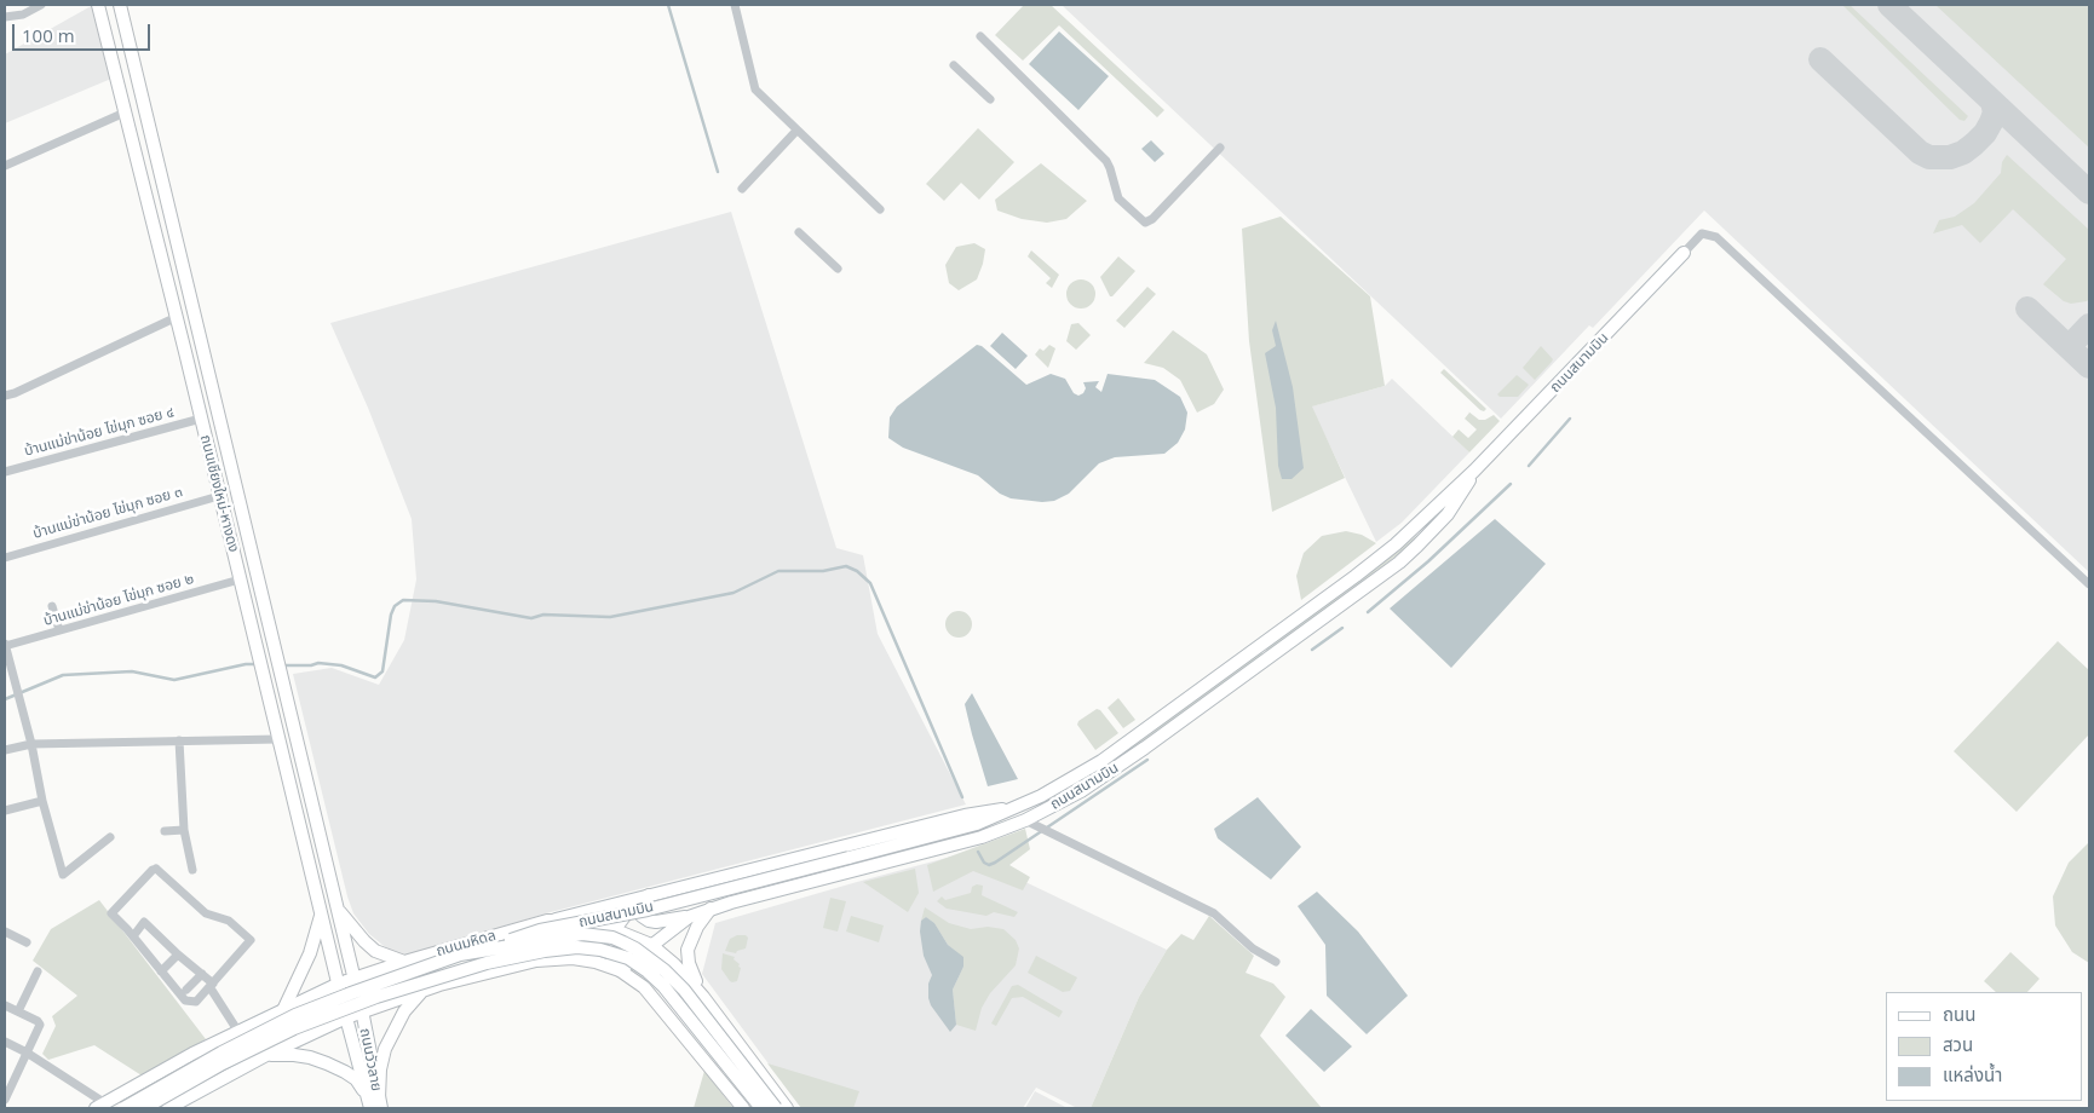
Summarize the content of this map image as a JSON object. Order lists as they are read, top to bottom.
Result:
{
  "streets": {
    "main road": [
      "ถนนสนามบิน",
      "ถนนเชียงใหม่-หางดง",
      "ถนนมหิดล",
      "ถนนวัวลาย"
    ],
    "street": ["บ้านแม่ข่าน้อย ไข่มุก ซอย ๔", "บ้านแม่ข่าน้อย ไข่มุก ซอย ๓", "บ้านแม่ข่าน้อย ไข่มุก ซอย ๒"]
  },
  "crossings": [
    ["ถนนสนามบิน", "ถนนมหิดล"],
    ["บ้านแม่ข่าน้อย ไข่มุก ซอย ๔", "ถนนเชียงใหม่-หางดง"],
    ["ถนนเชียงใหม่-หางดง", "บ้านแม่ข่าน้อย ไข่มุก ซอย ๓"],
    ["ถนนเชียงใหม่-หางดง", "บ้านแม่ข่าน้อย ไข่มุก ซอย ๒"],
    ["ถนนเชียงใหม่-หางดง", "ถนนมหิดล"],
    ["ถนนเชียงใหม่-หางดง", "ถนนวัวลาย"],
    ["ถนนมหิดล", "ถนนวัวลาย"]
  ],
  "legend": ["ถนน", "สวน", "แหล่งน้ำ"],
  "scale_bar": "100 m"
}
